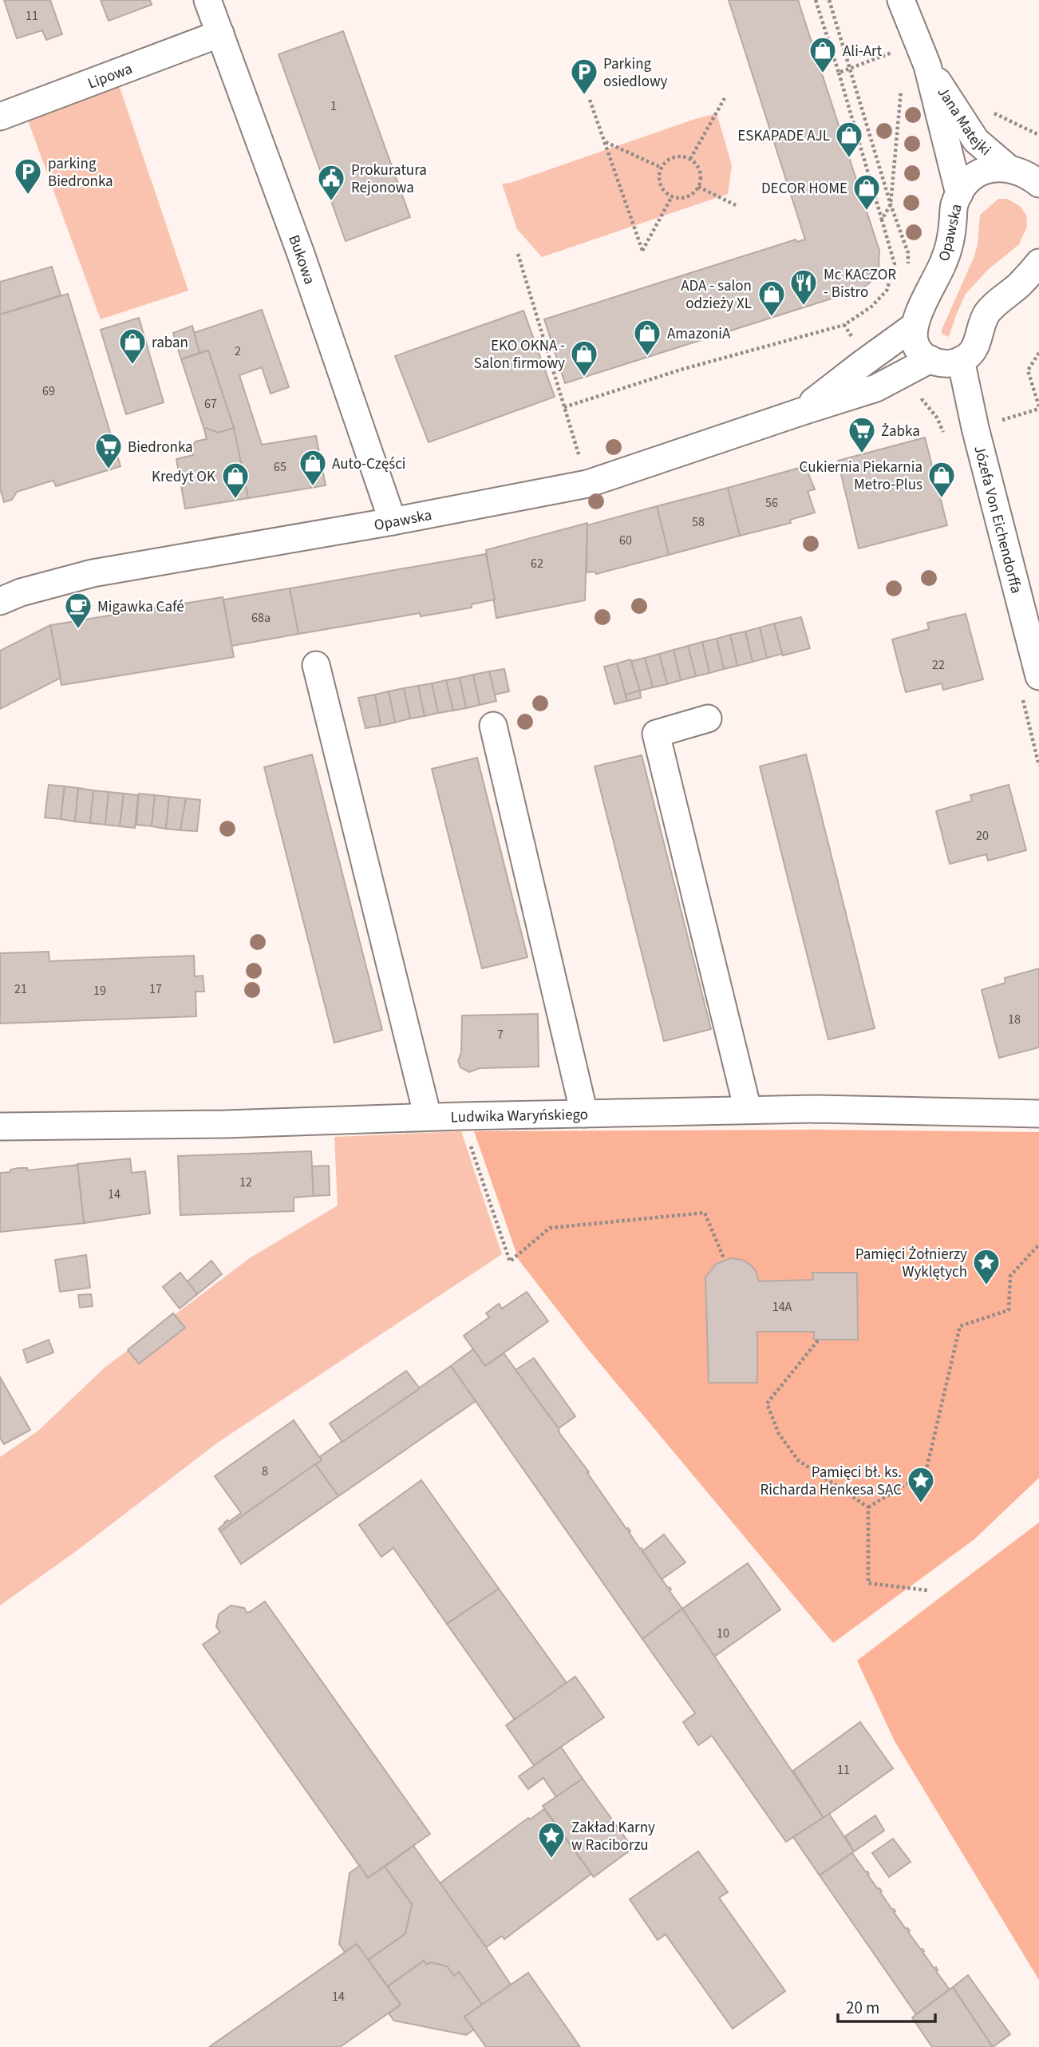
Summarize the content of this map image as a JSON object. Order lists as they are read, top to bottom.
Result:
{
  "streets": {
    "street": [
      "Lipowa",
      "Jana Matejki",
      "Opawska",
      "Bukowa",
      "Józefa Von Eichendorffa",
      "Ludwika Waryńskiego"
    ]
  },
  "crossings": [
    ["Lipowa", "Bukowa"],
    ["Jana Matejki", "Opawska"],
    ["Opawska", "Bukowa"]
  ],
  "places": {
    "shop": [
      "Ali-Art",
      "ESKAPADE AJL",
      "DECOR HOME",
      "ADA - salon odzieży XL",
      "AmazoniA",
      "raban",
      "EKO OKNA - Salon firmowy",
      "Auto-Części",
      "Cukiernia Piekarnia Metro-Plus",
      "Kredyt OK"
    ],
    "parking": ["Parking osiedlowy", "parking Biedronka"],
    "public building": ["Prokuratura Rejonowa"],
    "restaurant": ["Mc KACZOR - Bistro"],
    "supermarket": ["Żabka", "Biedronka"],
    "cafe": ["Migawka Café"],
    "place": ["Pamięci Żołnierzy Wyklętych", "Pamięci bł. ks. Richarda Henkesa SAC", "Zakład Karny w Raciborzu"]
  },
  "house_numbers": [
    "11",
    "1",
    "2",
    "69",
    "67",
    "65",
    "56",
    "58",
    "60",
    "62",
    "68a",
    "22",
    "20",
    "21",
    "17",
    "19",
    "18",
    "7",
    "12",
    "14",
    "14A",
    "8",
    "10",
    "11",
    "14"
  ],
  "scale_bar": "20 m"
}
